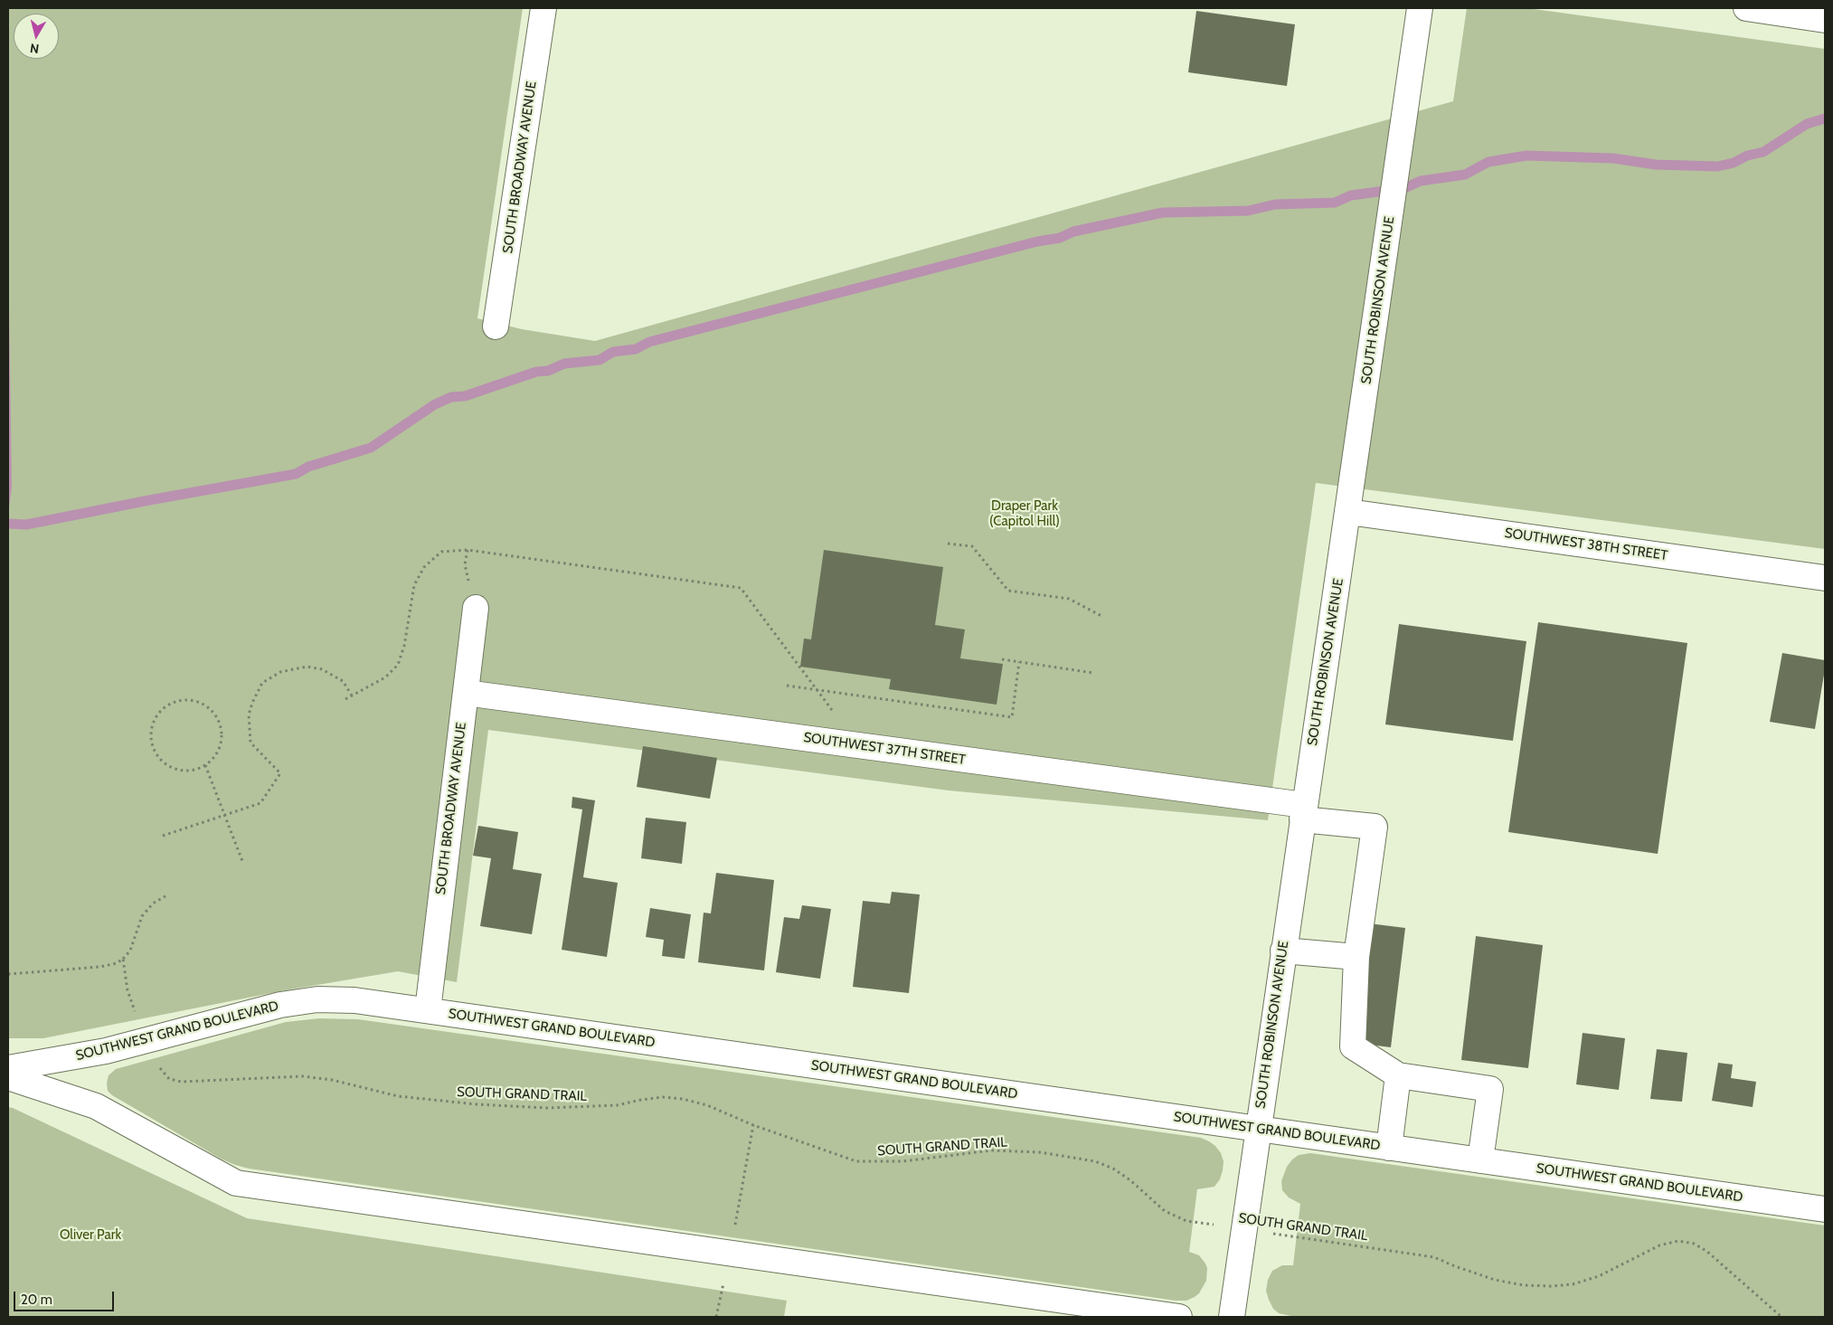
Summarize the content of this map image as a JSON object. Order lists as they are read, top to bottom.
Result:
{
  "streets": {
    "street": [
      "SOUTH BROADWAY AVENUE",
      "SOUTH ROBINSON AVENUE",
      "SOUTHWEST 38TH STREET",
      "SOUTHWEST 37TH STREET",
      "SOUTHWEST GRAND BOULEVARD"
    ],
    "path": ["SOUTH GRAND TRAIL"]
  },
  "crossings": [
    ["SOUTH BROADWAY AVENUE", "SOUTHWEST 37TH STREET"],
    ["SOUTH BROADWAY AVENUE", "SOUTHWEST GRAND BOULEVARD"],
    ["SOUTH ROBINSON AVENUE", "SOUTHWEST 38TH STREET"],
    ["SOUTH ROBINSON AVENUE", "SOUTHWEST 37TH STREET"],
    ["SOUTH ROBINSON AVENUE", "SOUTHWEST GRAND BOULEVARD"],
    ["SOUTH ROBINSON AVENUE", "SOUTH GRAND TRAIL"],
    ["SOUTHWEST GRAND BOULEVARD", "SOUTH GRAND TRAIL"]
  ],
  "parks": ["Draper Park (Capitol Hill)", "Oliver Park"],
  "scale_bar": "20 m",
  "north": "bottom"
}
